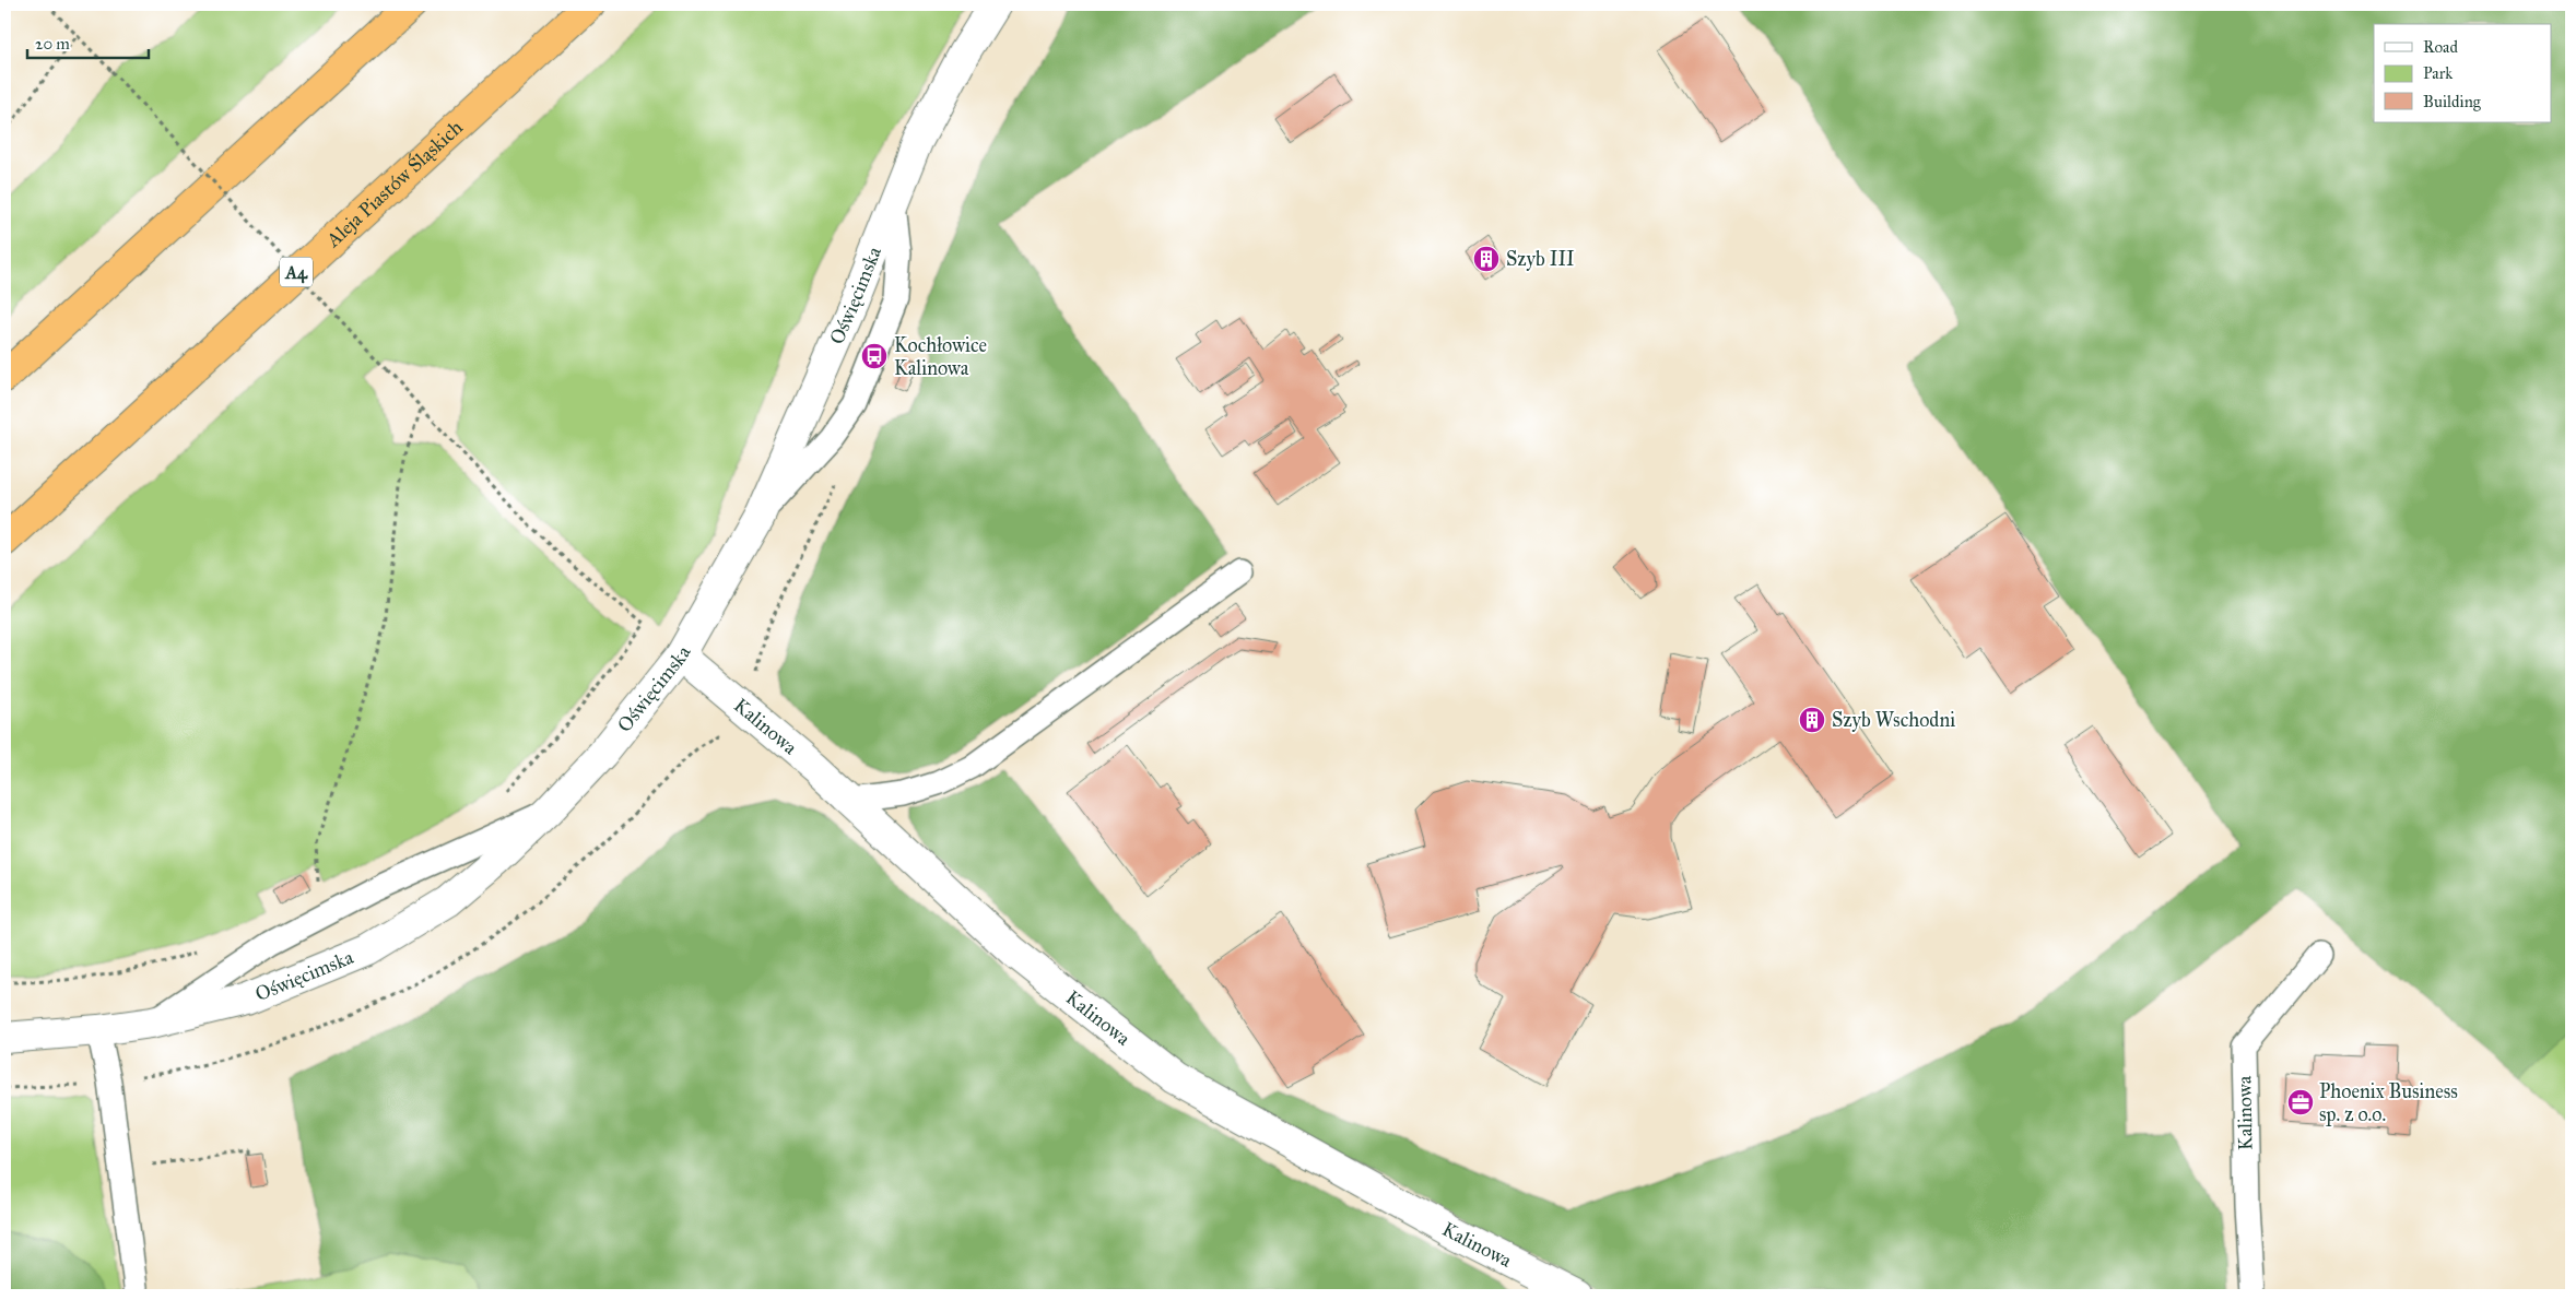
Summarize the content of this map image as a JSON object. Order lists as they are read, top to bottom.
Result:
{
  "streets": {
    "highway": ["Aleja Piastów Śląskich", "A4"],
    "street": ["Oświęcimska", "Kalinowa"]
  },
  "crossings": [
    ["Oświęcimska", "Kalinowa"]
  ],
  "places": {
    "building": ["Szyb III", "Szyb Wschodni"],
    "bus stop": ["Kochłowice Kalinowa"],
    "office": ["Phoenix Business sp. z o.o."]
  },
  "legend": ["Road", "Park", "Building"],
  "scale_bar": "20 m"
}
